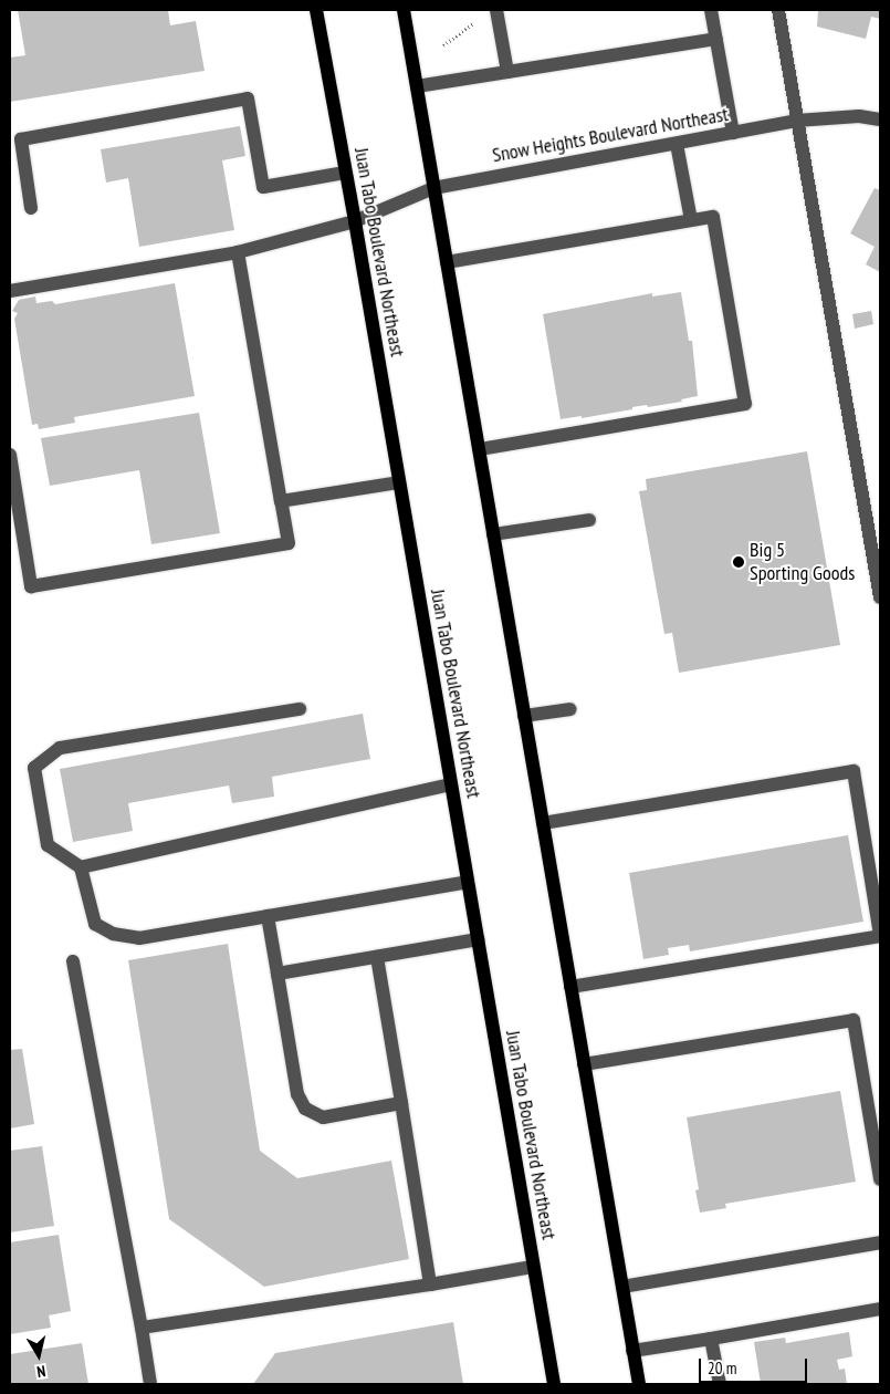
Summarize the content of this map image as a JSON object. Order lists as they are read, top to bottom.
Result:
{
  "streets": {
    "main road": ["Juan Tabo Boulevard Northeast"],
    "street": ["Snow Heights Boulevard Northeast"]
  },
  "crossings": [
    ["Snow Heights Boulevard Northeast", "Juan Tabo Boulevard Northeast"]
  ],
  "places": ["Big 5 Sporting Goods"],
  "scale_bar": "20 m",
  "north": "bottom"
}
